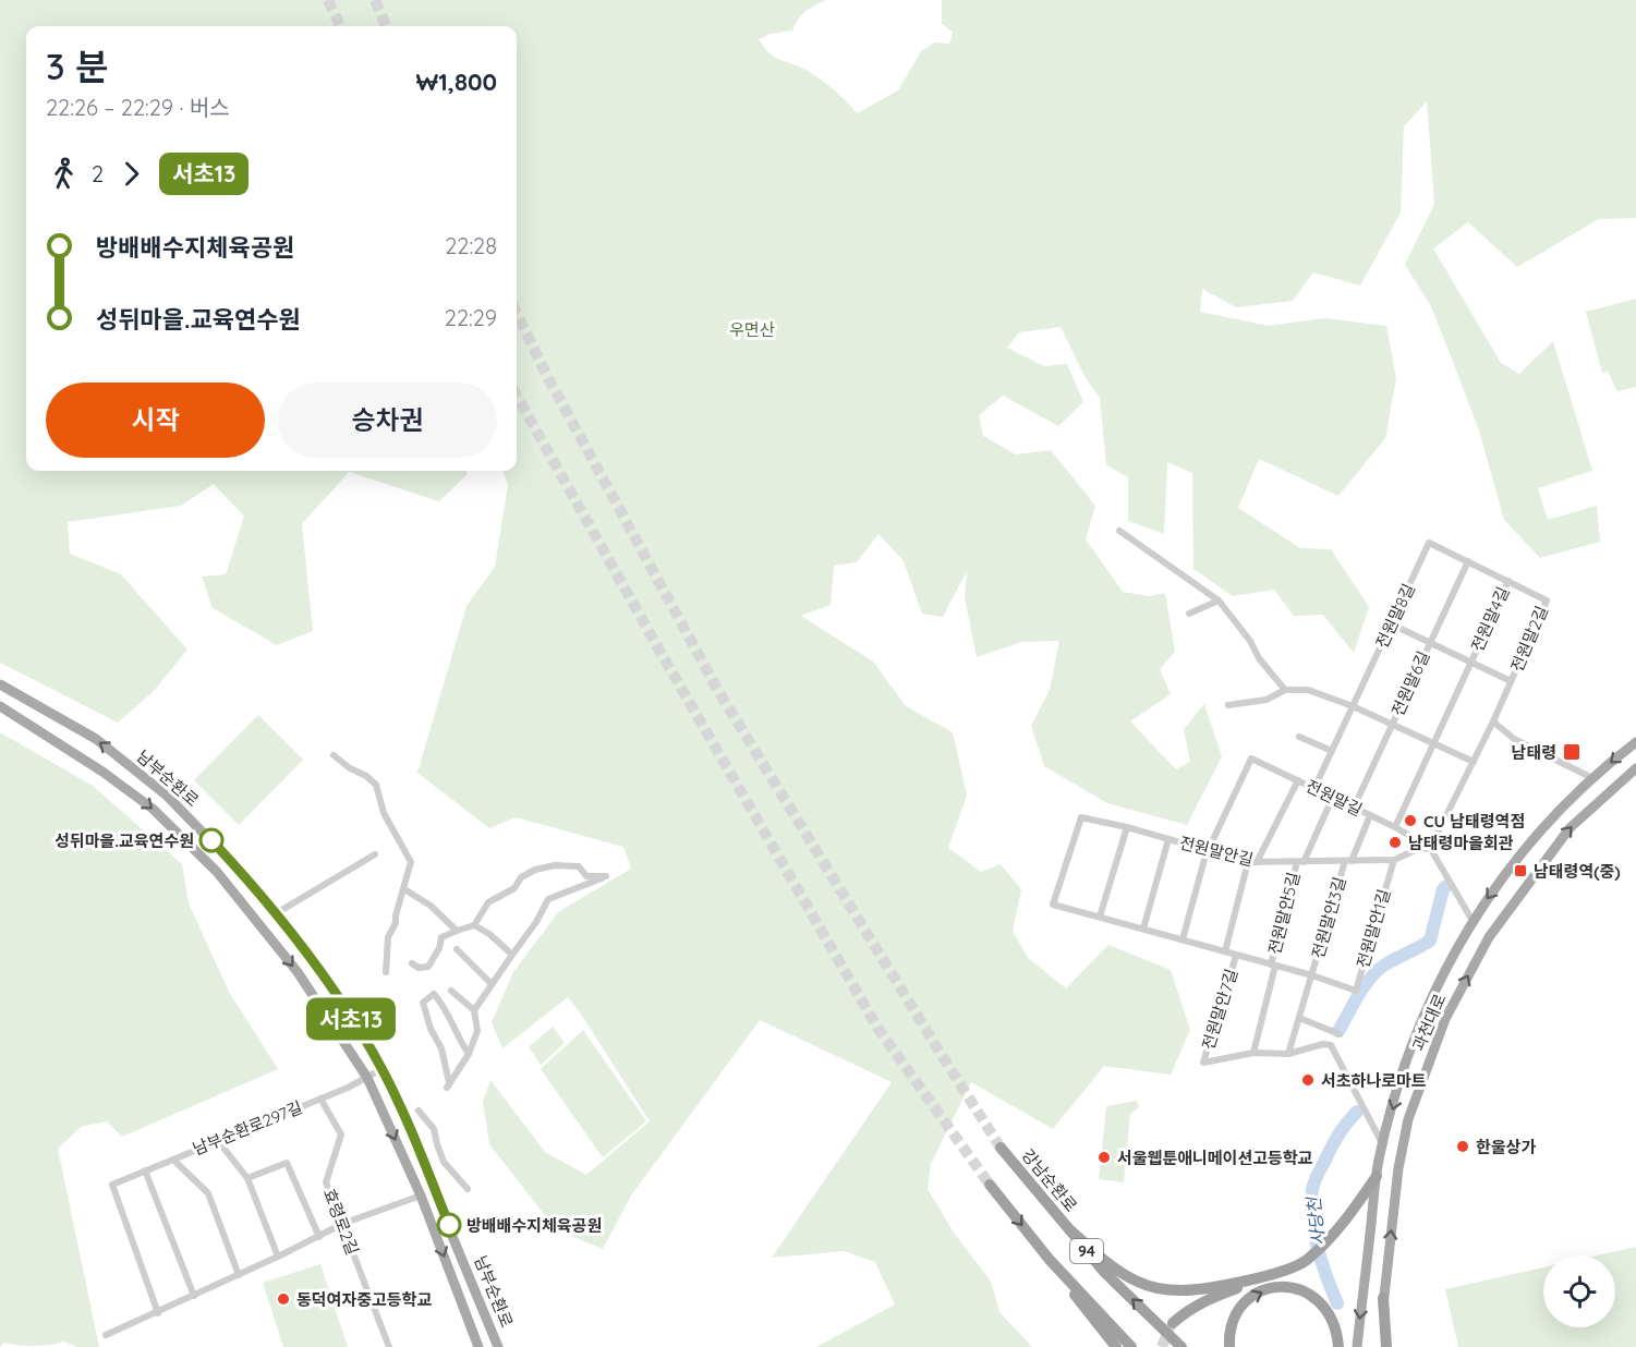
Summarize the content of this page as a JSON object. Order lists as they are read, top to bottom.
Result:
{
  "streets": {
    "highway": ["강남순환로", "94"],
    "main road": ["남부순환로", "과천대로"],
    "street": [
      "전원말8길",
      "전원말4길",
      "전원말2길",
      "전원말6길",
      "전원말길",
      "전원말안길",
      "전원말안5길",
      "전원말안3길",
      "전원말안1길",
      "전원말안7길",
      "남부순환로297길",
      "효령로2길"
    ]
  },
  "crossings": [
    ["전원말8길", "전원말4길"],
    ["전원말8길", "전원말6길"],
    ["전원말8길", "전원말길"],
    ["전원말4길", "전원말2길"],
    ["전원말4길", "전원말6길"],
    ["전원말4길", "전원말길"],
    ["전원말2길", "전원말길"],
    ["전원말2길", "전원말안길"],
    ["전원말6길", "전원말길"],
    ["남부순환로", "남부순환로297길"],
    ["전원말길", "전원말안길"],
    ["전원말길", "전원말안5길"],
    ["전원말길", "전원말안3길"],
    ["전원말길", "전원말안7길"],
    ["전원말길", "과천대로"],
    ["전원말안길", "전원말안5길"],
    ["전원말안길", "전원말안3길"],
    ["전원말안길", "전원말안1길"],
    ["전원말안길", "전원말안7길"],
    ["전원말안5길", "전원말안3길"],
    ["전원말안5길", "전원말안7길"],
    ["전원말안3길", "전원말안1길"],
    ["남부순환로297길", "효령로2길"]
  ],
  "water": ["사당천"],
  "parks": ["우면산"],
  "places": {
    "transit": ["남태령", "남태령역(중)"],
    "other": [
      "CU 남태령역점",
      "성뒤마을.교육연수원",
      "남태령마을회관",
      "서초하나로마트",
      "한울상가",
      "서울웹툰애니메이션고등학교",
      "방배배수지체육공원",
      "동덕여자중고등학교"
    ]
  },
  "lines": ["bus line 서초13"],
  "page": {
    "on_map": "서초13",
    "heading": ["3 분", "22:26 – 22:29 · 버스", "₩1,800"],
    "legs": ["2", "서초13"],
    "list": [
      {
        "name": "방배배수지체육공원",
        "value": "22:28"
      },
      {
        "name": "성뒤마을.교육연수원",
        "value": "22:29"
      }
    ],
    "buttons": ["시작", "승차권"]
  }
}
